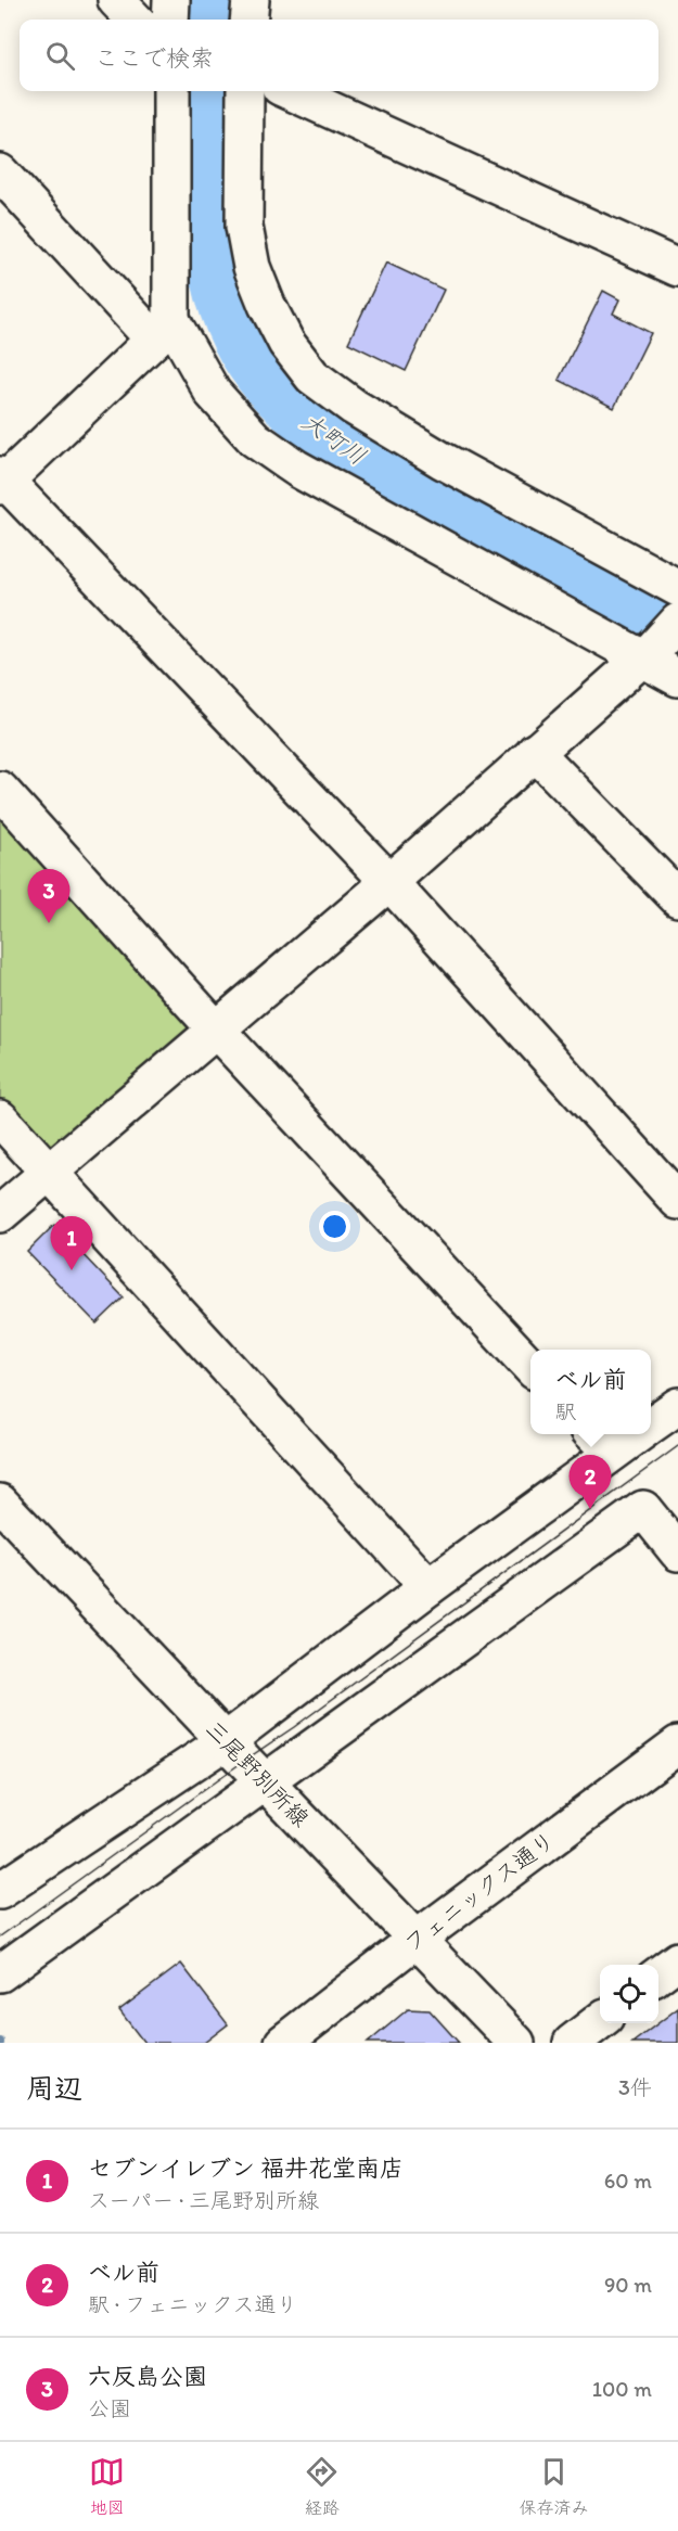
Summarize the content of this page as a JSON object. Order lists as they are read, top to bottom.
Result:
{
  "streets": {
    "street": ["三尾野別所線", "フェニックス通り"]
  },
  "crossings": [
    ["三尾野別所線", "フェニックス通り"]
  ],
  "water": ["大町川"],
  "page": {
    "search": "ここで検索",
    "pins": ["3", "1", "2"],
    "popup": ["ベル前", "駅"],
    "heading": ["周辺", "3件"],
    "list": [
      {
        "mark": "1",
        "name": "セブンイレブン 福井花堂南店",
        "note": "スーパー · 三尾野別所線",
        "value": "60 m"
      },
      {
        "mark": "2",
        "name": "ベル前",
        "note": "駅 · フェニックス通り",
        "value": "90 m"
      },
      {
        "mark": "3",
        "name": "六反島公園",
        "note": "公園",
        "value": "100 m"
      }
    ],
    "nav": ["地図", "経路", "保存済み"]
  }
}
